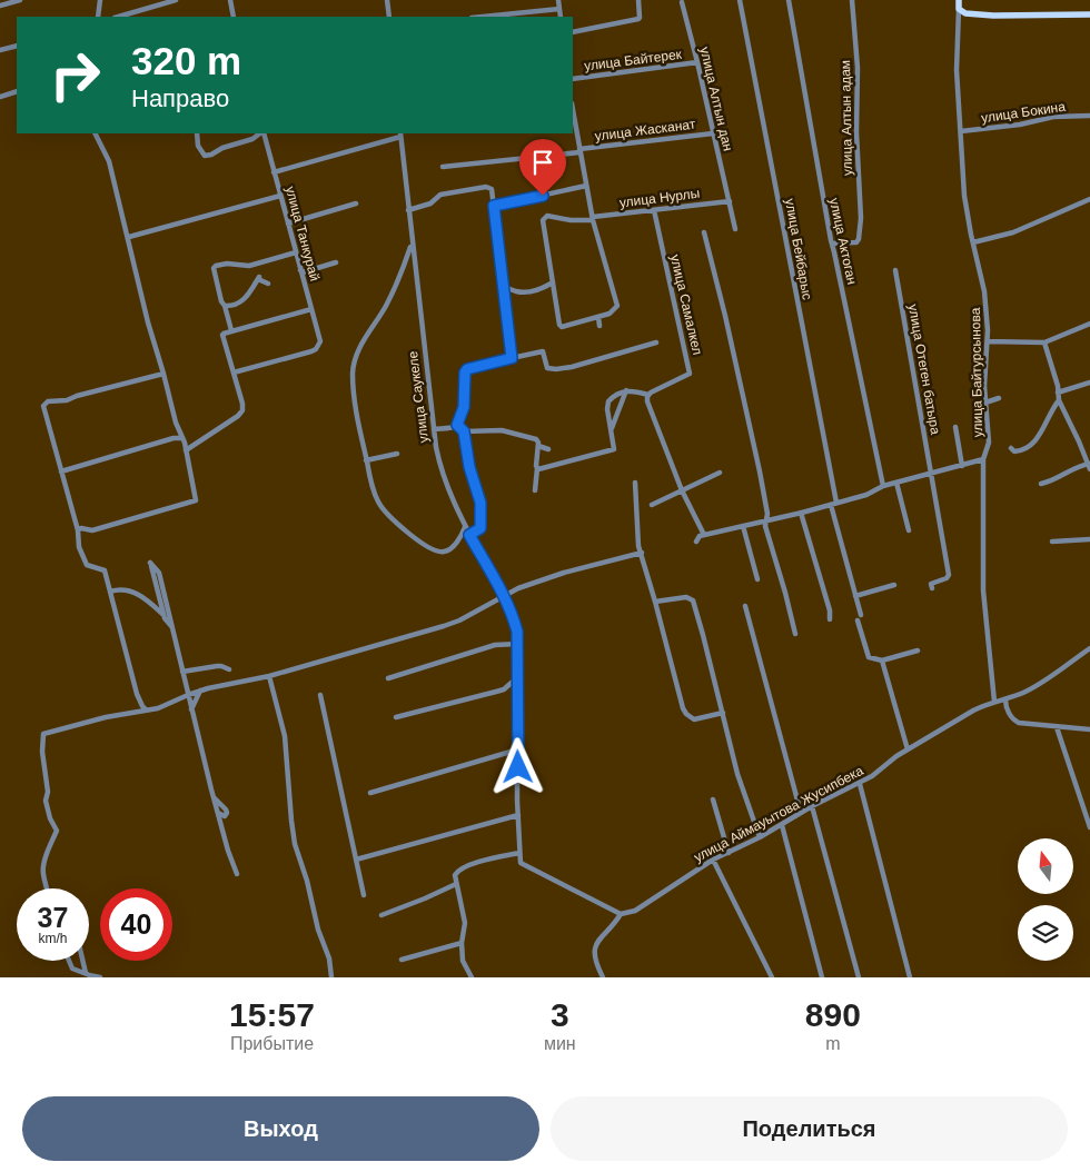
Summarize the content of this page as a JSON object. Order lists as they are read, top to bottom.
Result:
{
  "streets": {
    "street": [
      "улица Байтерек",
      "улица Алтын дан",
      "улица Бокина",
      "улица Алтын адам",
      "улица Жасканат",
      "улица Нурлы",
      "улица Танкурай",
      "улица Актоган",
      "улица Бейбарыс",
      "улица Самалкел",
      "улица Отеген батыра",
      "улица Байтурсынова",
      "улица Саукеле",
      "улица Аймауытова Жусипбека"
    ]
  },
  "crossings": [
    ["улица Байтерек", "улица Алтын дан"],
    ["улица Алтын дан", "улица Жасканат"],
    ["улица Алтын дан", "улица Нурлы"],
    ["улица Бокина", "улица Байтурсынова"],
    ["улица Алтын адам", "улица Актоган"],
    ["улица Нурлы", "улица Самалкел"],
    ["улица Байтурсынова", "улица Аймауытова Жусипбека"]
  ],
  "north": "top",
  "page": {
    "turn": ["320 m", "Направо"],
    "speed": "37 km/h",
    "limit": "40",
    "eta": [
      "15:57",
      "Прибытие",
      "3",
      "мин",
      "890",
      "m"
    ],
    "buttons": ["Выход", "Поделиться"]
  }
}
